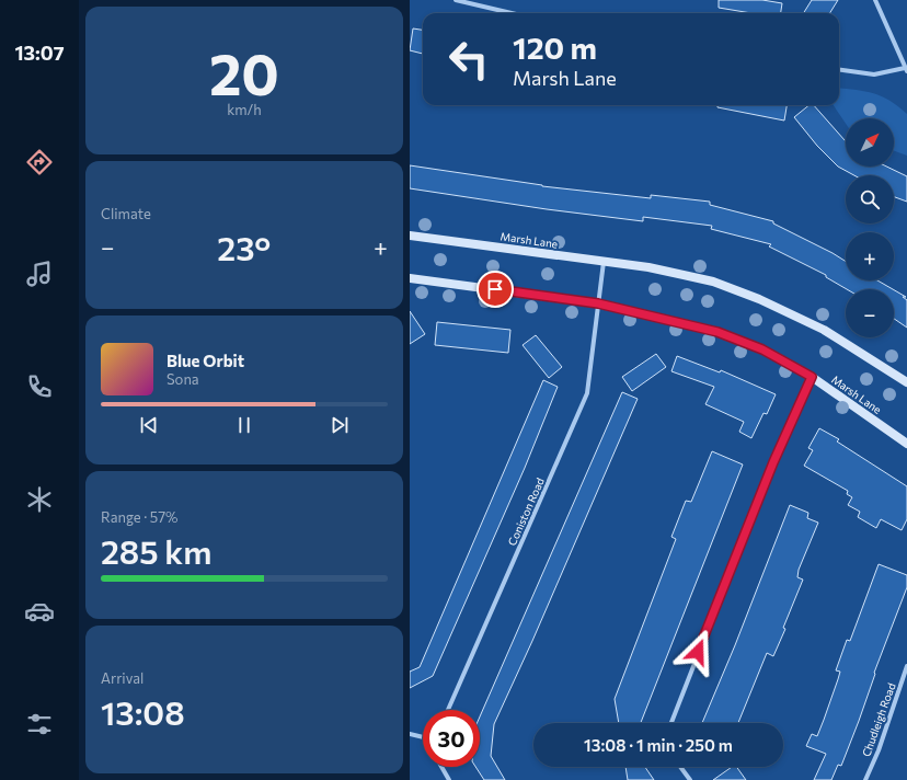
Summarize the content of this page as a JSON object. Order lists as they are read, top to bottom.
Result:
{
  "streets": {
    "main road": ["Marsh Lane"],
    "street": ["Coniston Road", "Chudleigh Road"]
  },
  "crossings": [
    ["Marsh Lane", "Coniston Road"]
  ],
  "north": "top right",
  "page": {
    "tabs": "13:07",
    "tile": [
      ["20", "km/h"],
      "Climate",
      ["Range · 57%", "285 km"],
      ["Arrival", "13:08"]
    ],
    "turn": ["120 m", "Marsh Lane"],
    "map_buttons": ["+", "−"],
    "heat": ["−", "23°", "+"],
    "song": ["Blue Orbit", "Sona"],
    "limit": "30",
    "trip": "13:08 · 1 min · 250 m"
  }
}
